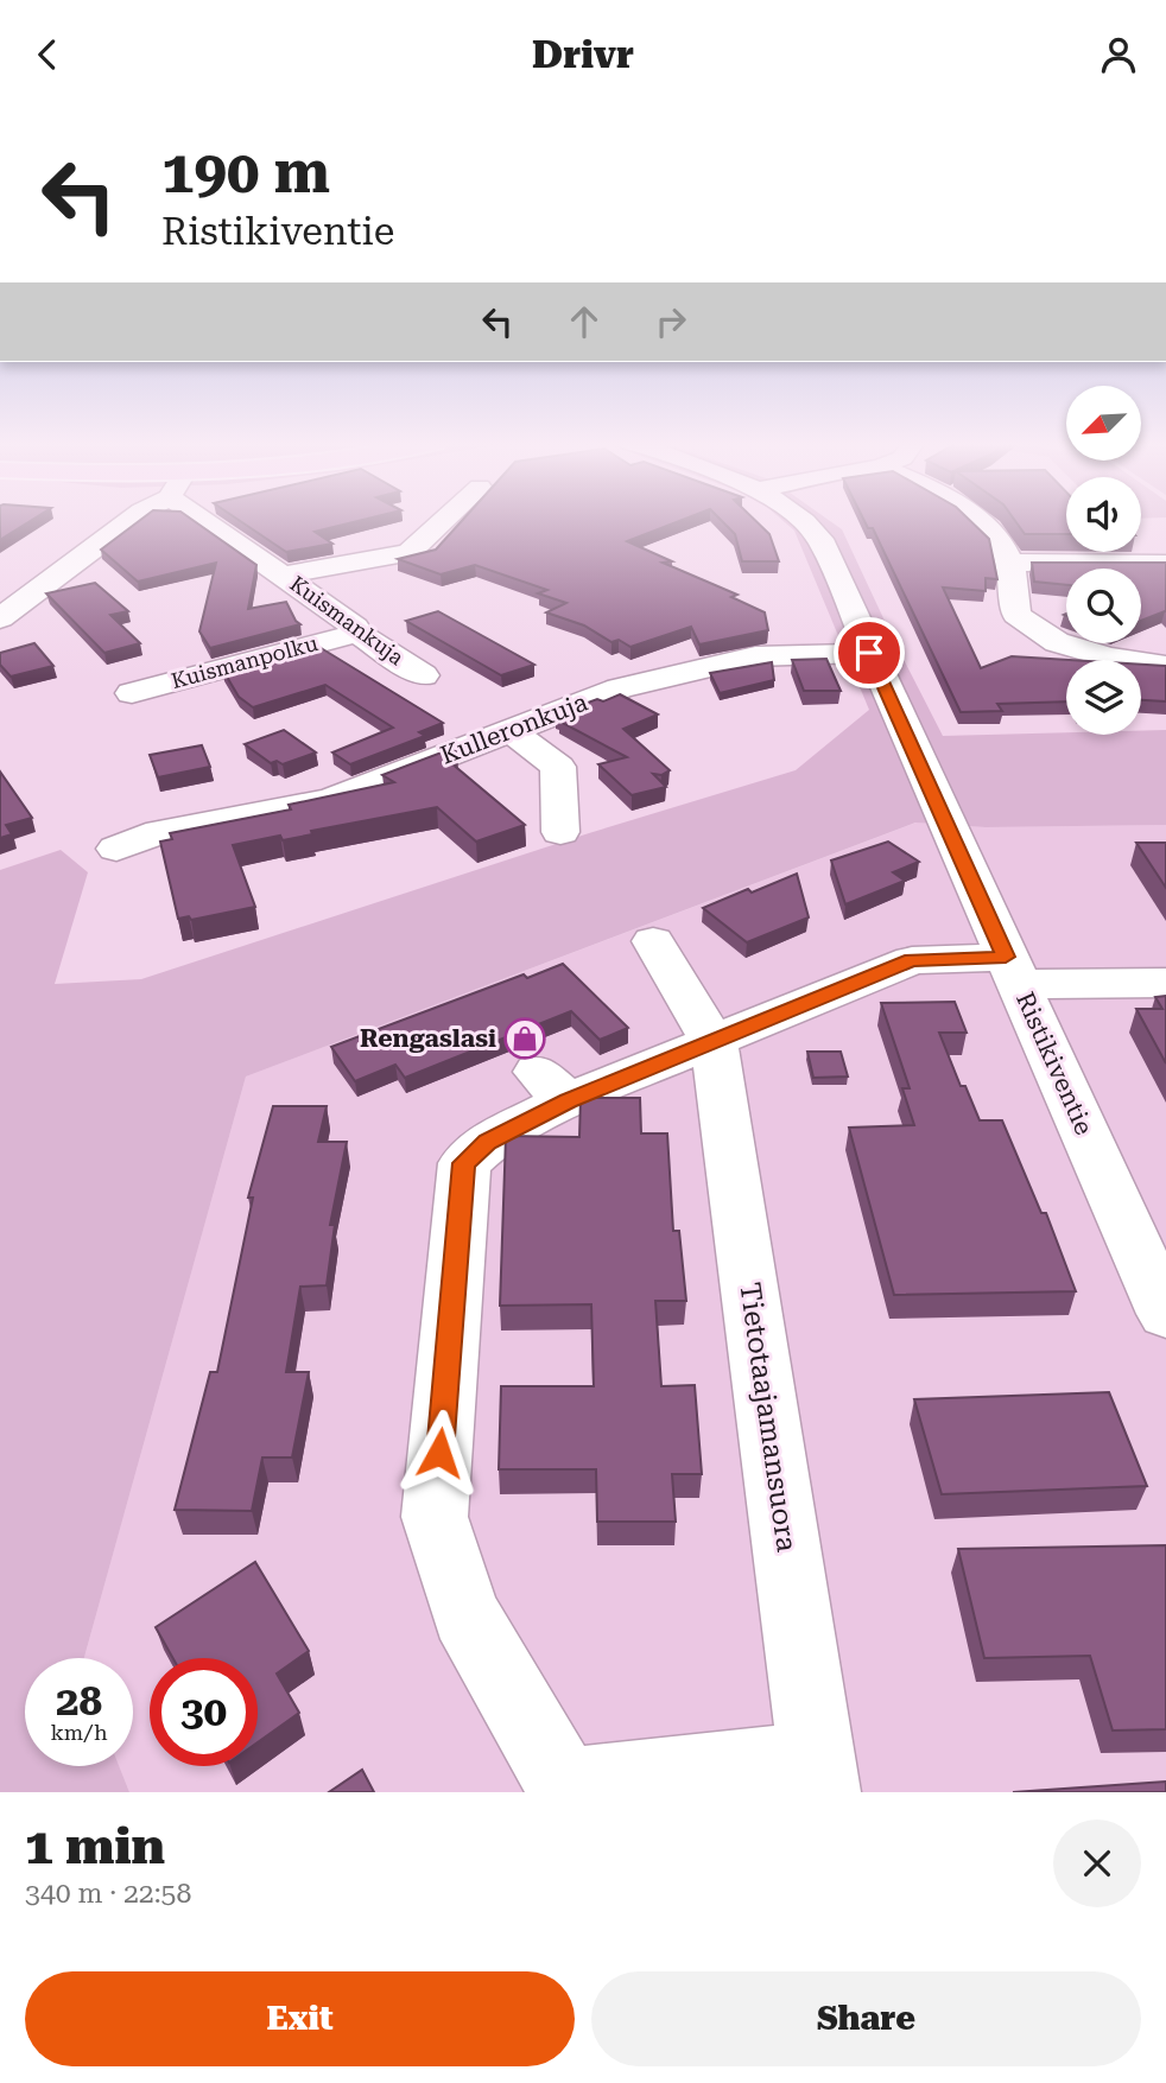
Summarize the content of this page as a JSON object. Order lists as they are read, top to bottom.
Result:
{
  "streets": {
    "street": [
      "Kuismankuja",
      "Kuismanpolku",
      "Kulleronkuja",
      "Ristikiventie",
      "Tietotaajamansuora"
    ]
  },
  "crossings": [
    ["Kuismankuja", "Kuismanpolku"],
    ["Kulleronkuja", "Ristikiventie"]
  ],
  "places": {
    "shop": ["Rengaslasi"]
  },
  "north": "bottom left",
  "page": {
    "header": "Drivr",
    "turn": ["190 m", "Ristikiventie"],
    "speed": "28 km/h",
    "limit": "30",
    "heading": ["1 min", "340 m · 22:58"],
    "buttons": ["Exit", "Share"]
  }
}
